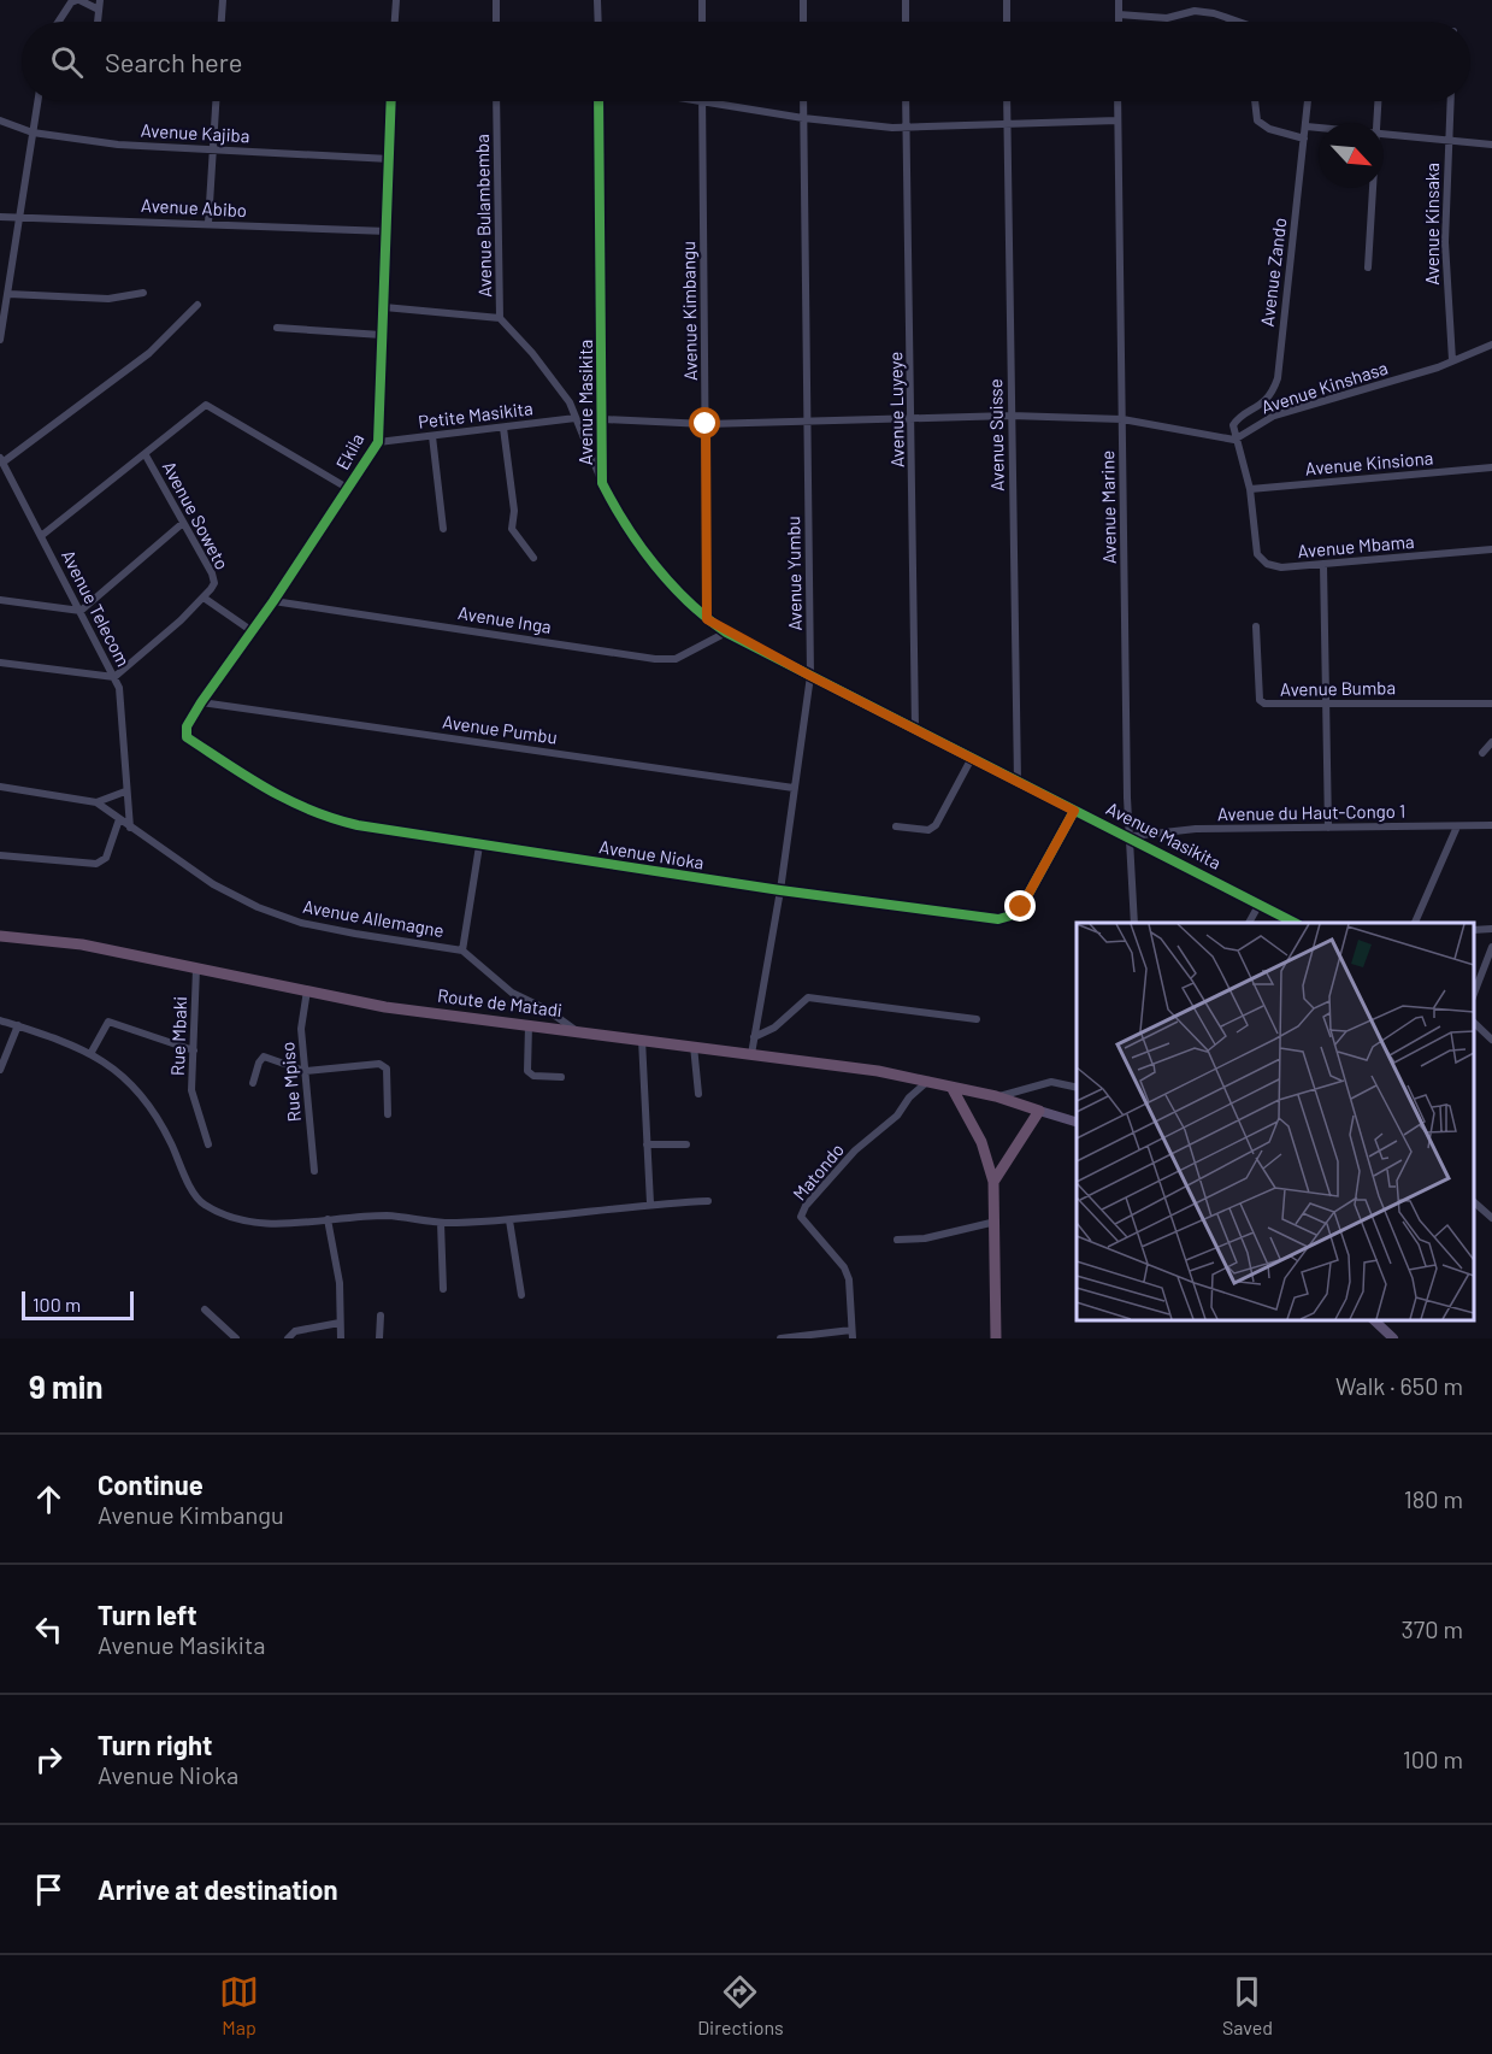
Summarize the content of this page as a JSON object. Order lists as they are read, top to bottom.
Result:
{
  "streets": {
    "highway": ["Route de Matadi"],
    "street": [
      "Avenue Kajiba",
      "Avenue Abibo",
      "Avenue Bulambemba",
      "Avenue Kinsaka",
      "Avenue Zando",
      "Avenue Kimbangu",
      "Avenue Kinshasa",
      "Avenue Masikita",
      "Avenue Luyeye",
      "Petite Masikita",
      "Avenue Suisse",
      "Ekila",
      "Avenue Kinsiona",
      "Avenue Marine",
      "Avenue Soweto",
      "Avenue Mbama",
      "Avenue Yumbu",
      "Avenue Telecom",
      "Avenue Inga",
      "Avenue Bumba",
      "Avenue Pumbu",
      "Avenue du Haut-Congo 1",
      "Avenue Nioka",
      "Avenue Allemagne",
      "Rue Mbaki",
      "Rue Mpiso",
      "Matondo"
    ]
  },
  "crossings": [
    ["Avenue Kajiba", "Ekila"],
    ["Avenue Abibo", "Ekila"],
    ["Avenue Bulambemba", "Avenue Masikita"],
    ["Avenue Bulambemba", "Petite Masikita"],
    ["Avenue Kinsaka", "Avenue Kinshasa"],
    ["Avenue Zando", "Avenue Kinshasa"],
    ["Avenue Zando", "Avenue Mbama"],
    ["Avenue Kimbangu", "Avenue Masikita"],
    ["Avenue Kinshasa", "Avenue Mbama"],
    ["Avenue Masikita", "Avenue Luyeye"],
    ["Avenue Masikita", "Avenue Suisse"],
    ["Avenue Masikita", "Avenue Marine"],
    ["Avenue Masikita", "Avenue Yumbu"],
    ["Avenue Masikita", "Avenue Inga"],
    ["Avenue Masikita", "Avenue du Haut-Congo 1"],
    ["Avenue Masikita", "Avenue Nioka"],
    ["Petite Masikita", "Ekila"],
    ["Ekila", "Avenue Inga"],
    ["Ekila", "Avenue Pumbu"],
    ["Ekila", "Avenue Nioka"],
    ["Avenue Kinsiona", "Avenue Mbama"],
    ["Avenue Marine", "Avenue du Haut-Congo 1"],
    ["Avenue Soweto", "Avenue Telecom"],
    ["Avenue Yumbu", "Avenue Pumbu"],
    ["Avenue Yumbu", "Avenue Nioka"],
    ["Avenue Yumbu", "Route de Matadi"],
    ["Avenue Telecom", "Avenue Allemagne"],
    ["Avenue Allemagne", "Route de Matadi"],
    ["Route de Matadi", "Rue Mbaki"],
    ["Route de Matadi", "Rue Mpiso"],
    ["Route de Matadi", "Matondo"]
  ],
  "scale_bar": "100 m",
  "north": "bottom right",
  "page": {
    "search": "Search here",
    "scale": "100 m",
    "heading": ["9 min", "Walk · 650 m"],
    "list": [
      ["Continue", "Avenue Kimbangu", "180 m"],
      ["Turn left", "Avenue Masikita", "370 m"],
      ["Turn right", "Avenue Nioka", "100 m"],
      "Arrive at destination"
    ],
    "nav": ["Map", "Directions", "Saved"]
  }
}
